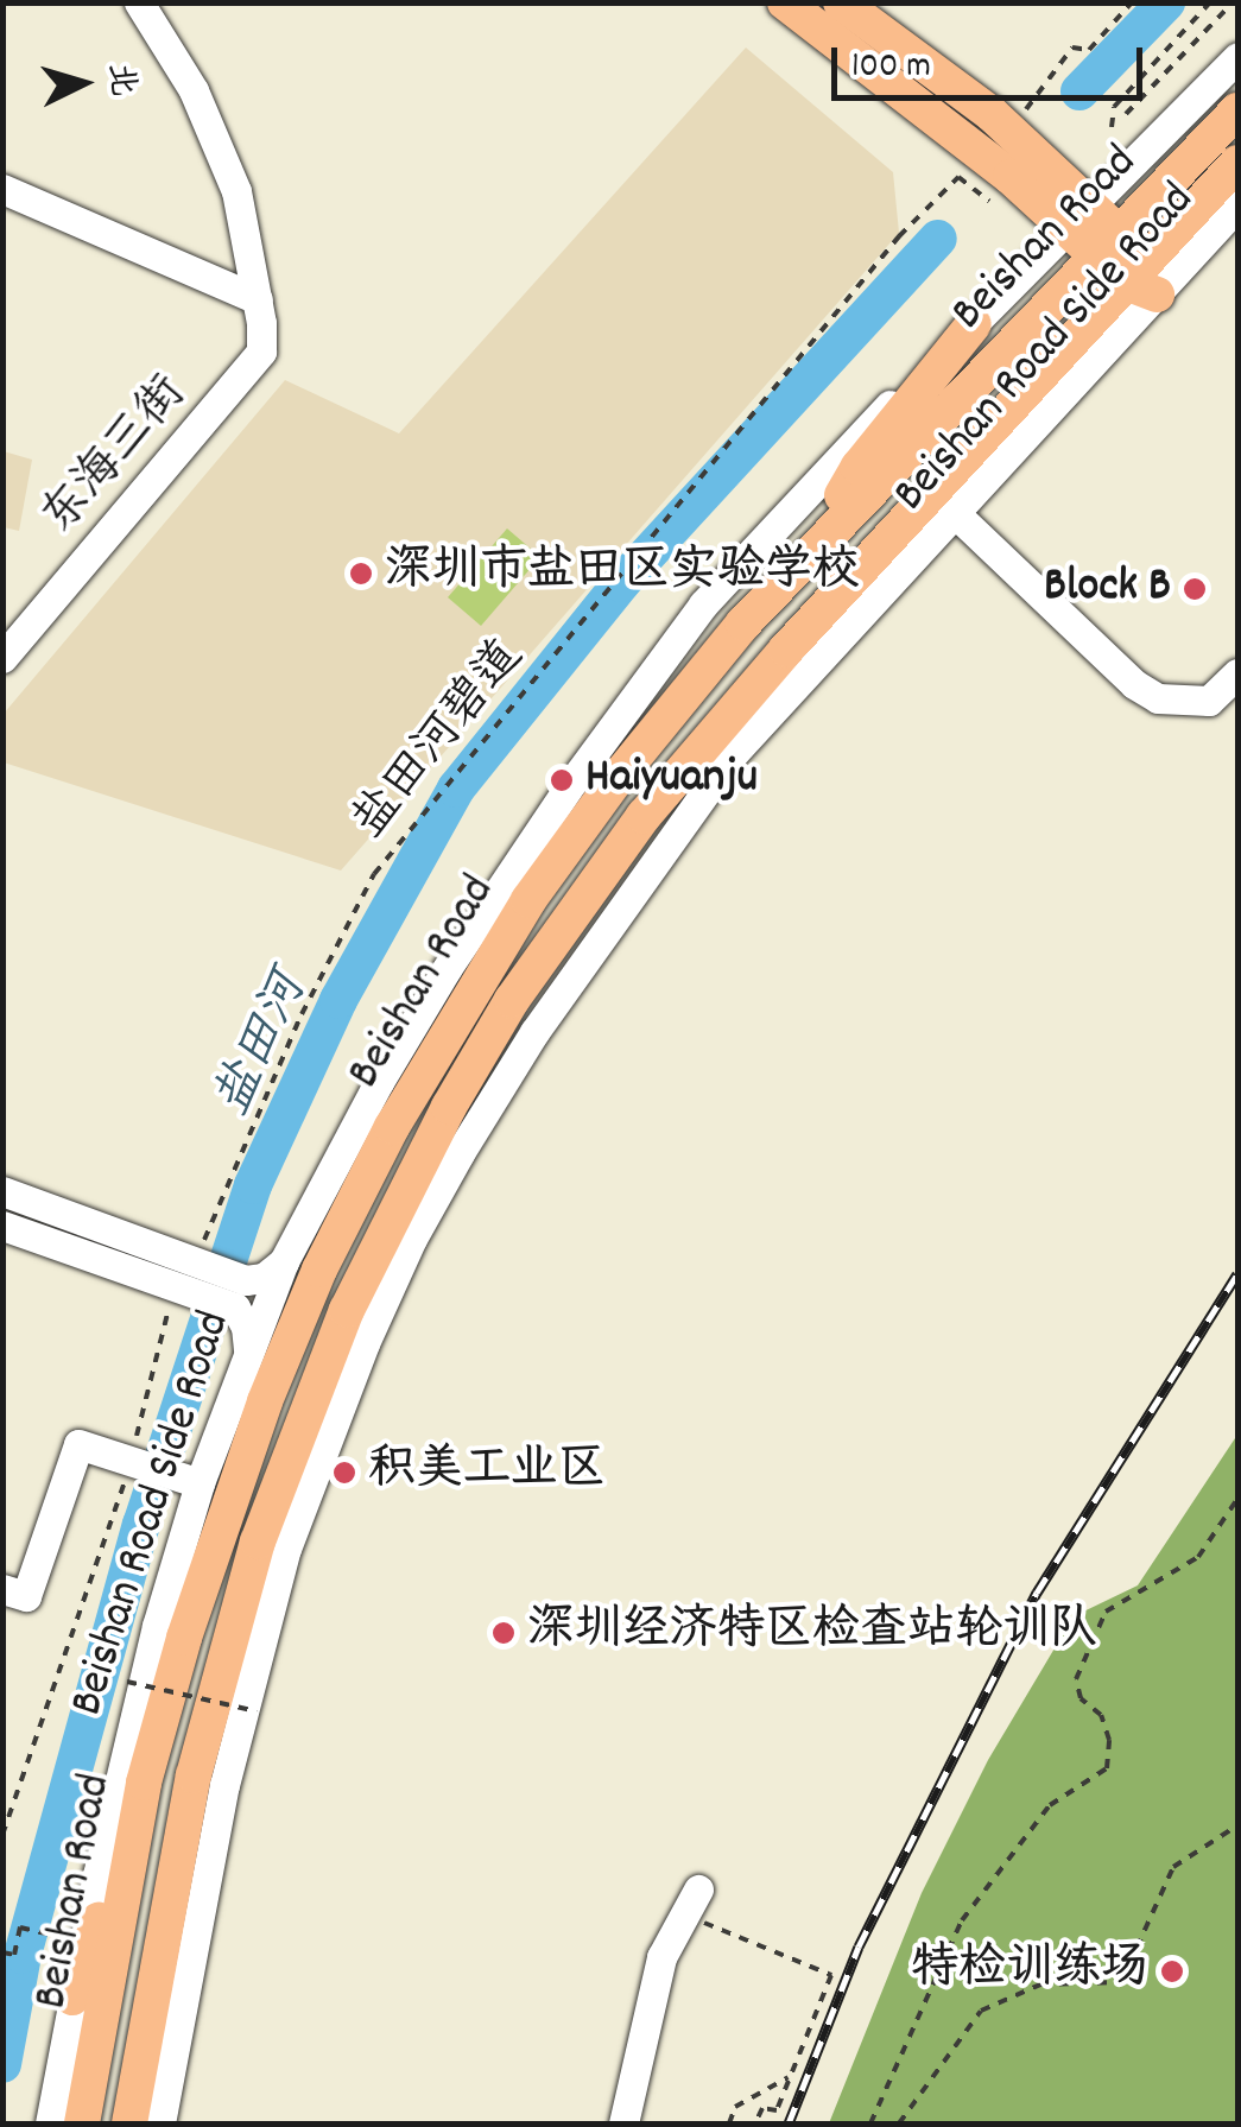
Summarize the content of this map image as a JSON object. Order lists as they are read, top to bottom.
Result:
{
  "streets": {
    "main road": ["Beishan Road"],
    "street": ["Beishan Road Side Road", "东海三街"],
    "path": ["盐田河碧道"]
  },
  "crossings": [
    ["Beishan Road", "Beishan Road Side Road"]
  ],
  "water": ["盐田河"],
  "places": [
    "深圳市盐田区实验学校",
    "Block B",
    "Haiyuanju",
    "积美工业区",
    "深圳经济特区检查站轮训队",
    "特检训练场"
  ],
  "scale_bar": "100 m",
  "north": "right"
}
